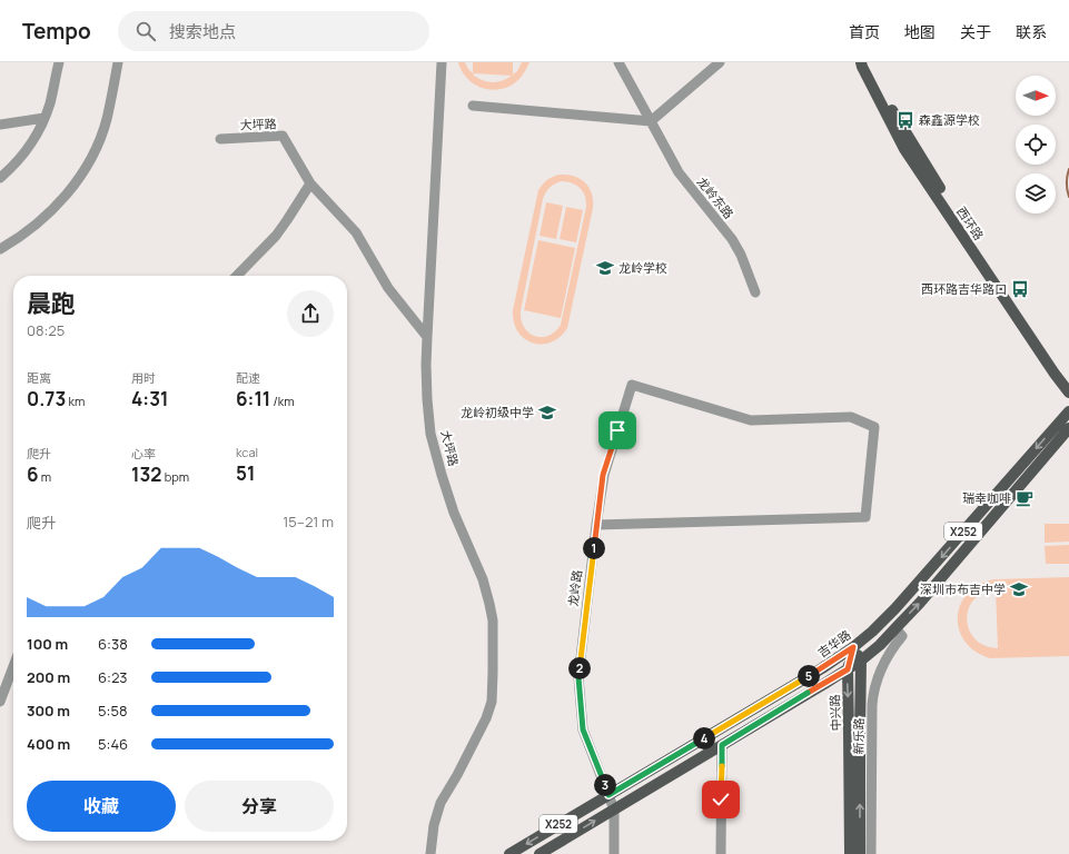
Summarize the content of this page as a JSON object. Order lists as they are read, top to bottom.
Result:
{
  "streets": {
    "main road": [
      "西环路",
      "X252",
      "吉华路",
      "中兴路"
    ],
    "street": [
      "大坪路",
      "龙岭东路",
      "龙岭路",
      "新乐路"
    ]
  },
  "crossings": [
    ["X252", "龙岭路"],
    ["X252", "中兴路"],
    ["X252", "新乐路"],
    ["龙岭路", "吉华路"],
    ["吉华路", "中兴路"]
  ],
  "places": {
    "bus stop": ["森鑫源学校", "西环路吉华路口"],
    "school or university": ["龙岭学校", "龙岭初级中学", "深圳市布吉中学"],
    "cafe": ["瑞幸咖啡"]
  },
  "north": "right",
  "page": {
    "header": "Tempo",
    "search": "搜索地点",
    "nav": [
      "首页",
      "地图",
      "关于",
      "联系"
    ],
    "heading": ["晨跑", "08:25"],
    "stats": [
      ["距离", "0.73 km"],
      ["用时", "4:31"],
      ["配速", "6:11 /km"],
      ["爬升", "6 m"],
      ["心率", "132 bpm"],
      ["kcal", "51"]
    ],
    "chart": ["爬升", "15–21 m"],
    "pins": [
      "1",
      "2",
      "5",
      "4",
      "3"
    ],
    "list": [
      {
        "name": "100 m",
        "note": "6:38"
      },
      {
        "name": "200 m",
        "note": "6:23"
      },
      {
        "name": "300 m",
        "note": "5:58"
      },
      {
        "name": "400 m",
        "note": "5:46"
      }
    ],
    "buttons": ["收藏", "分享"]
  }
}
